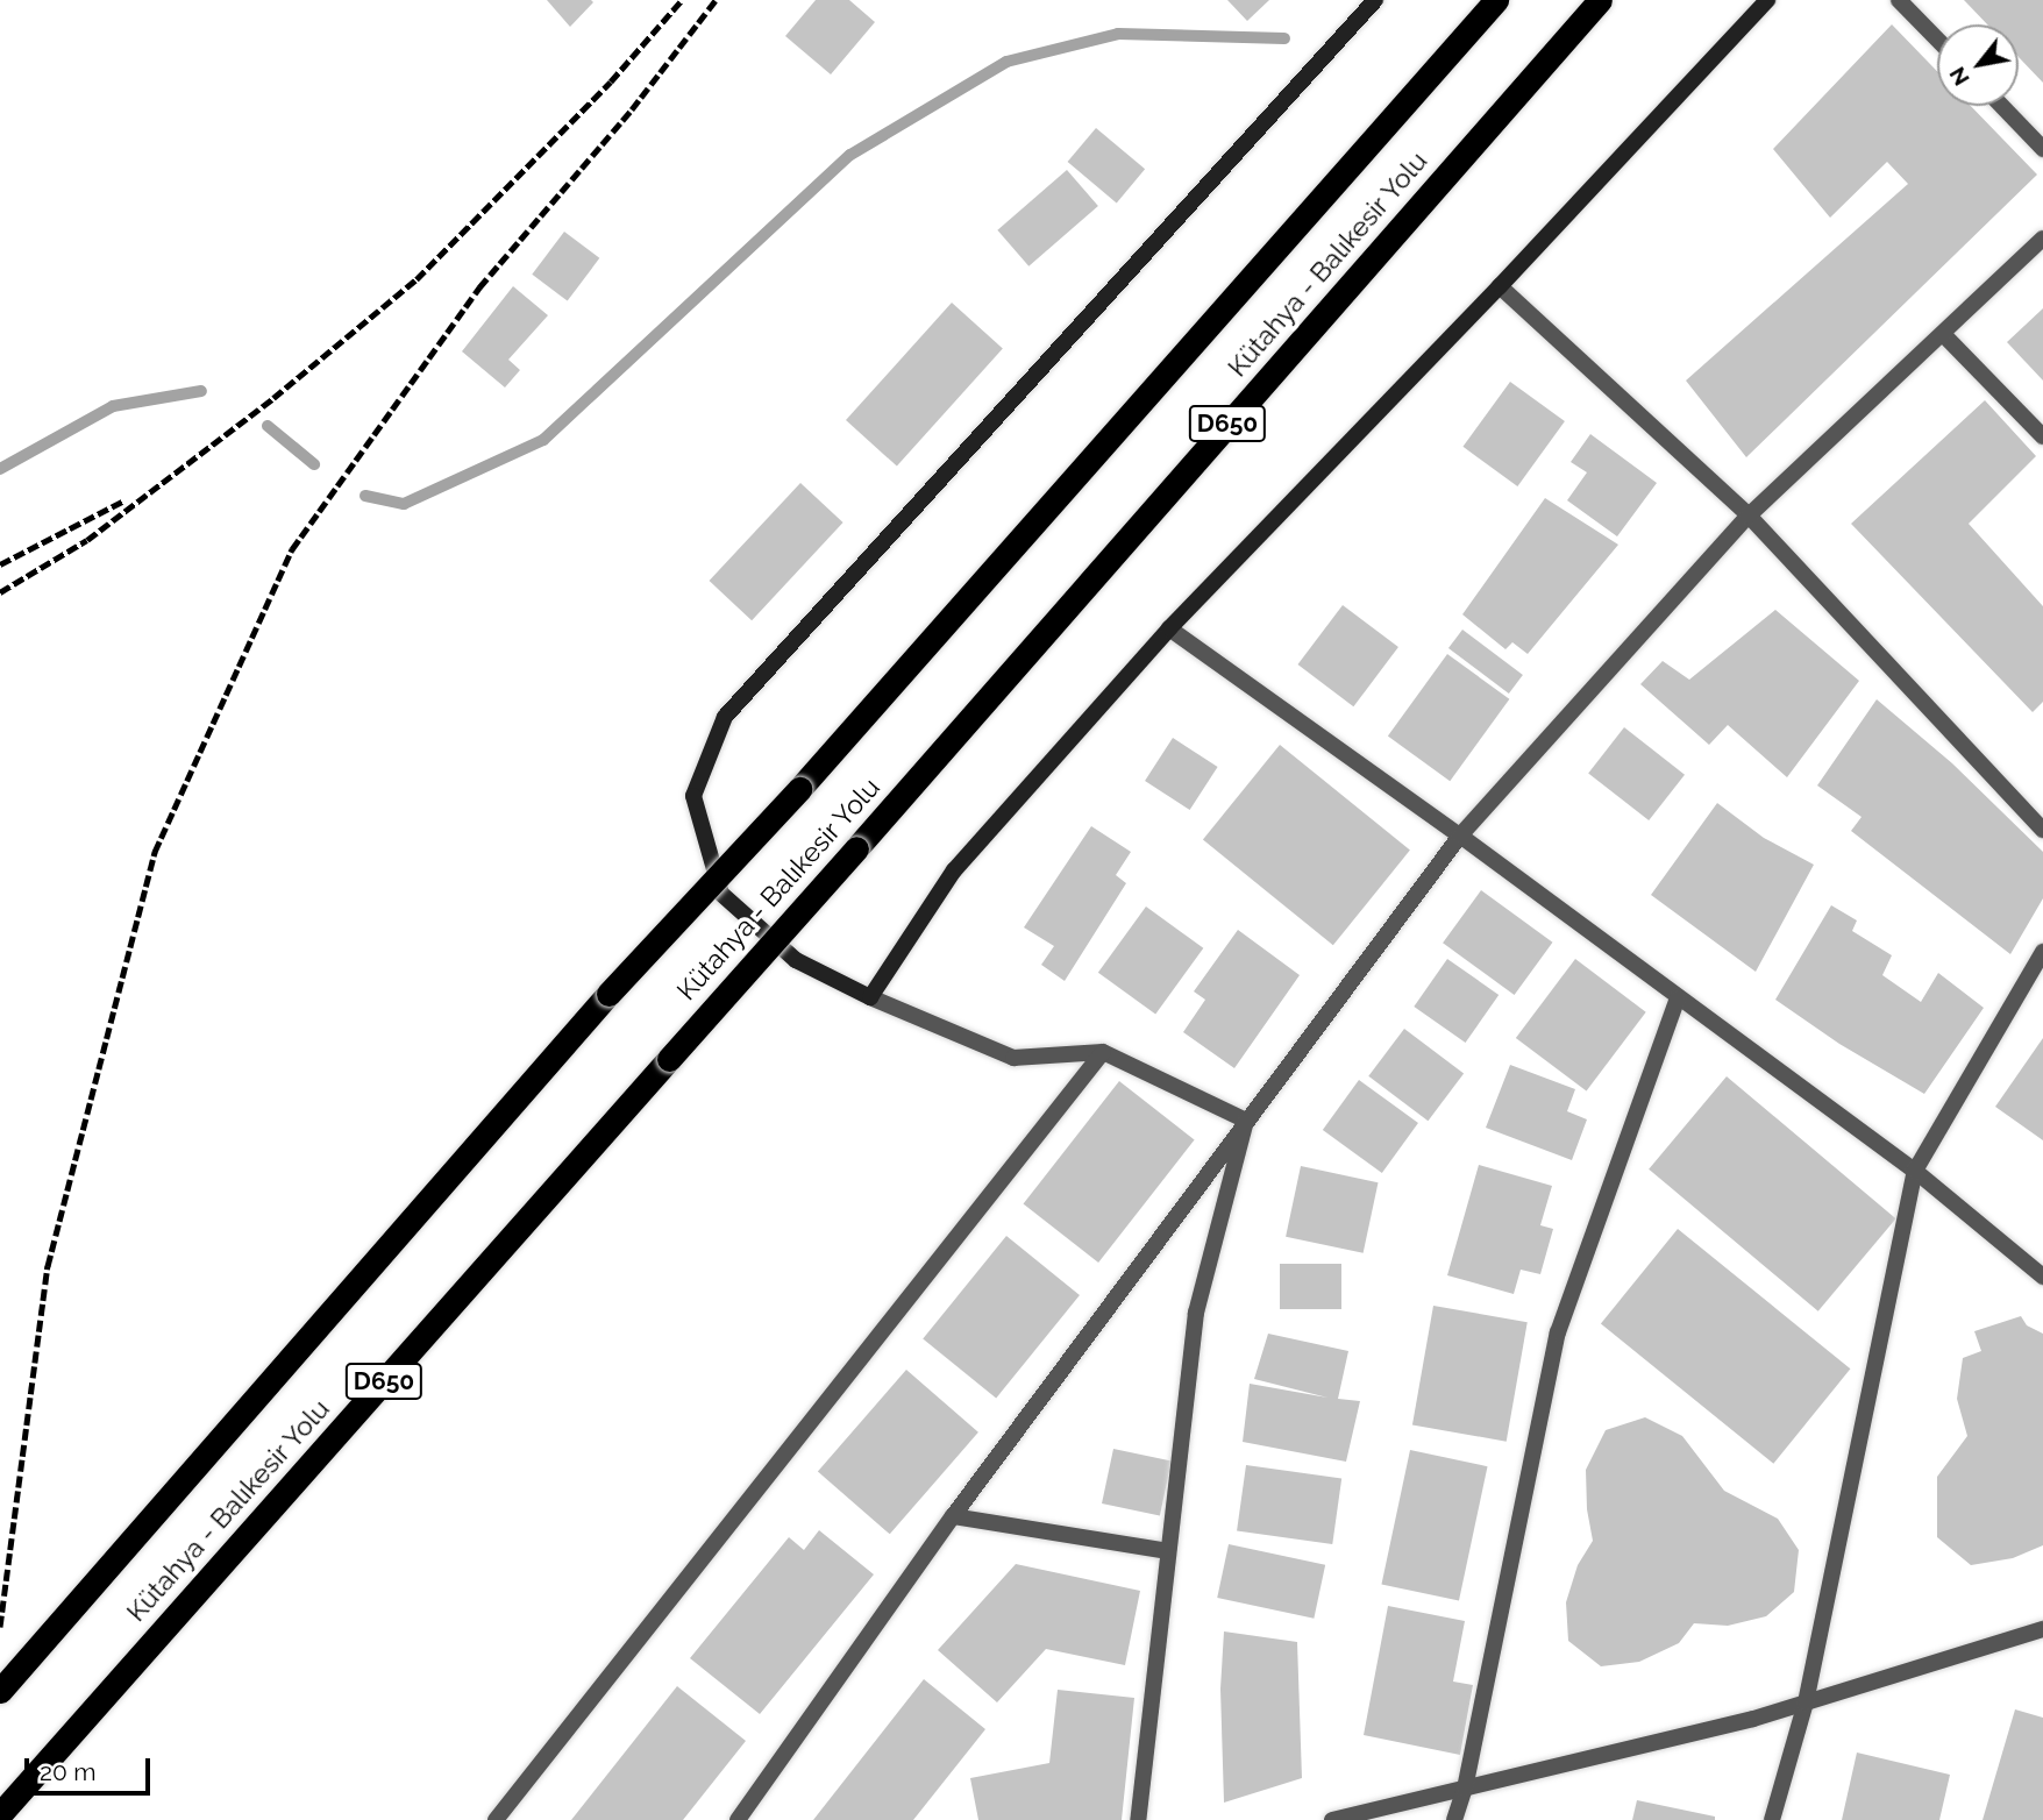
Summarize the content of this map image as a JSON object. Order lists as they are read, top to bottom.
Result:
{
  "streets": {
    "highway": ["Kütahya - Balıkesir Yolu", "D650"]
  },
  "scale_bar": "20 m",
  "north": "bottom left"
}
